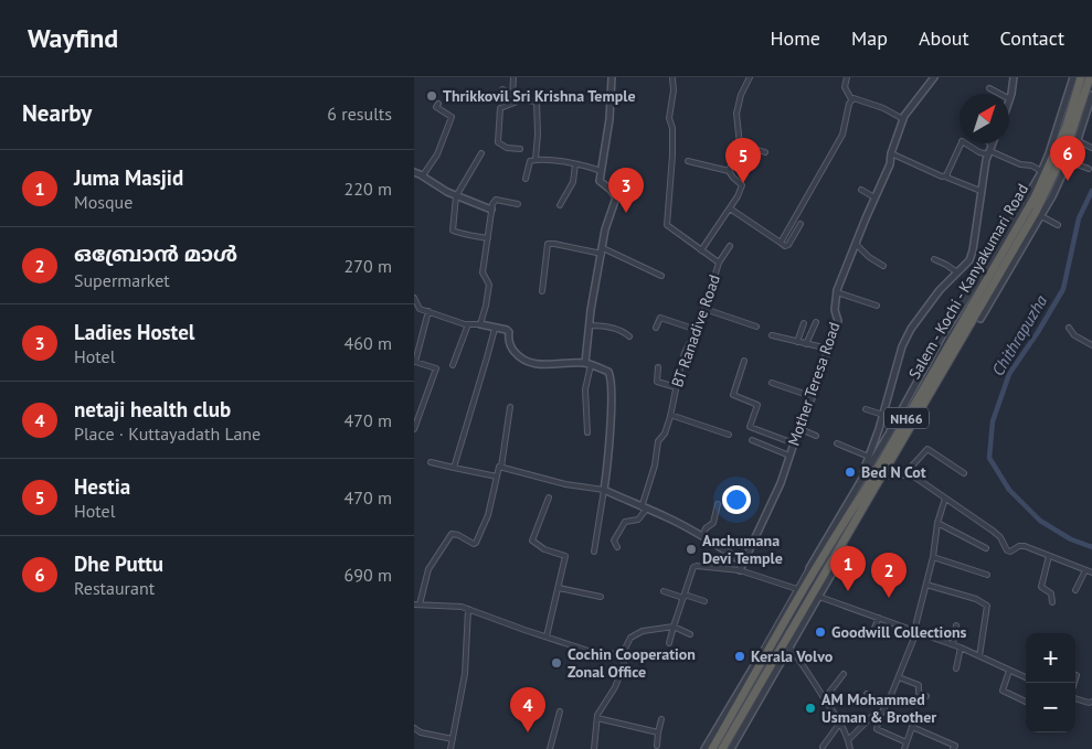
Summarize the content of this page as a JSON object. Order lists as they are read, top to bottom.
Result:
{
  "streets": {
    "highway": ["Salem - Kochi - Kanyakumari Road", "NH66"],
    "street": ["BT Ranadive Road", "Mother Teresa Road"]
  },
  "water": ["Chithrapuzha"],
  "places": [
    "Thrikkovil Sri Krishna Temple",
    "Bed N Cot",
    "Anchumana Devi Temple",
    "Goodwill Collections",
    "Kerala Volvo",
    "Cochin Cooperation Zonal Office",
    "AM Mohammed Usman & Brother"
  ],
  "north": "top right",
  "page": {
    "header": "Wayfind",
    "nav": [
      "Home",
      "Map",
      "About",
      "Contact"
    ],
    "heading": ["Nearby", "6 results"],
    "pins": [
      "6",
      "5",
      "3",
      "1",
      "2",
      "4"
    ],
    "list": [
      {
        "mark": "1",
        "name": "Juma Masjid",
        "note": "Mosque",
        "value": "220 m"
      },
      {
        "mark": "2",
        "name": "ഒബ്രോൻ മാൾ",
        "note": "Supermarket",
        "value": "270 m"
      },
      {
        "mark": "3",
        "name": "Ladies Hostel",
        "note": "Hotel",
        "value": "460 m"
      },
      {
        "mark": "4",
        "name": "netaji health club",
        "note": "Place · Kuttayadath Lane",
        "value": "470 m"
      },
      {
        "mark": "5",
        "name": "Hestia",
        "note": "Hotel",
        "value": "470 m"
      },
      {
        "mark": "6",
        "name": "Dhe Puttu",
        "note": "Restaurant",
        "value": "690 m"
      }
    ],
    "map_buttons": ["+", "−"]
  }
}
